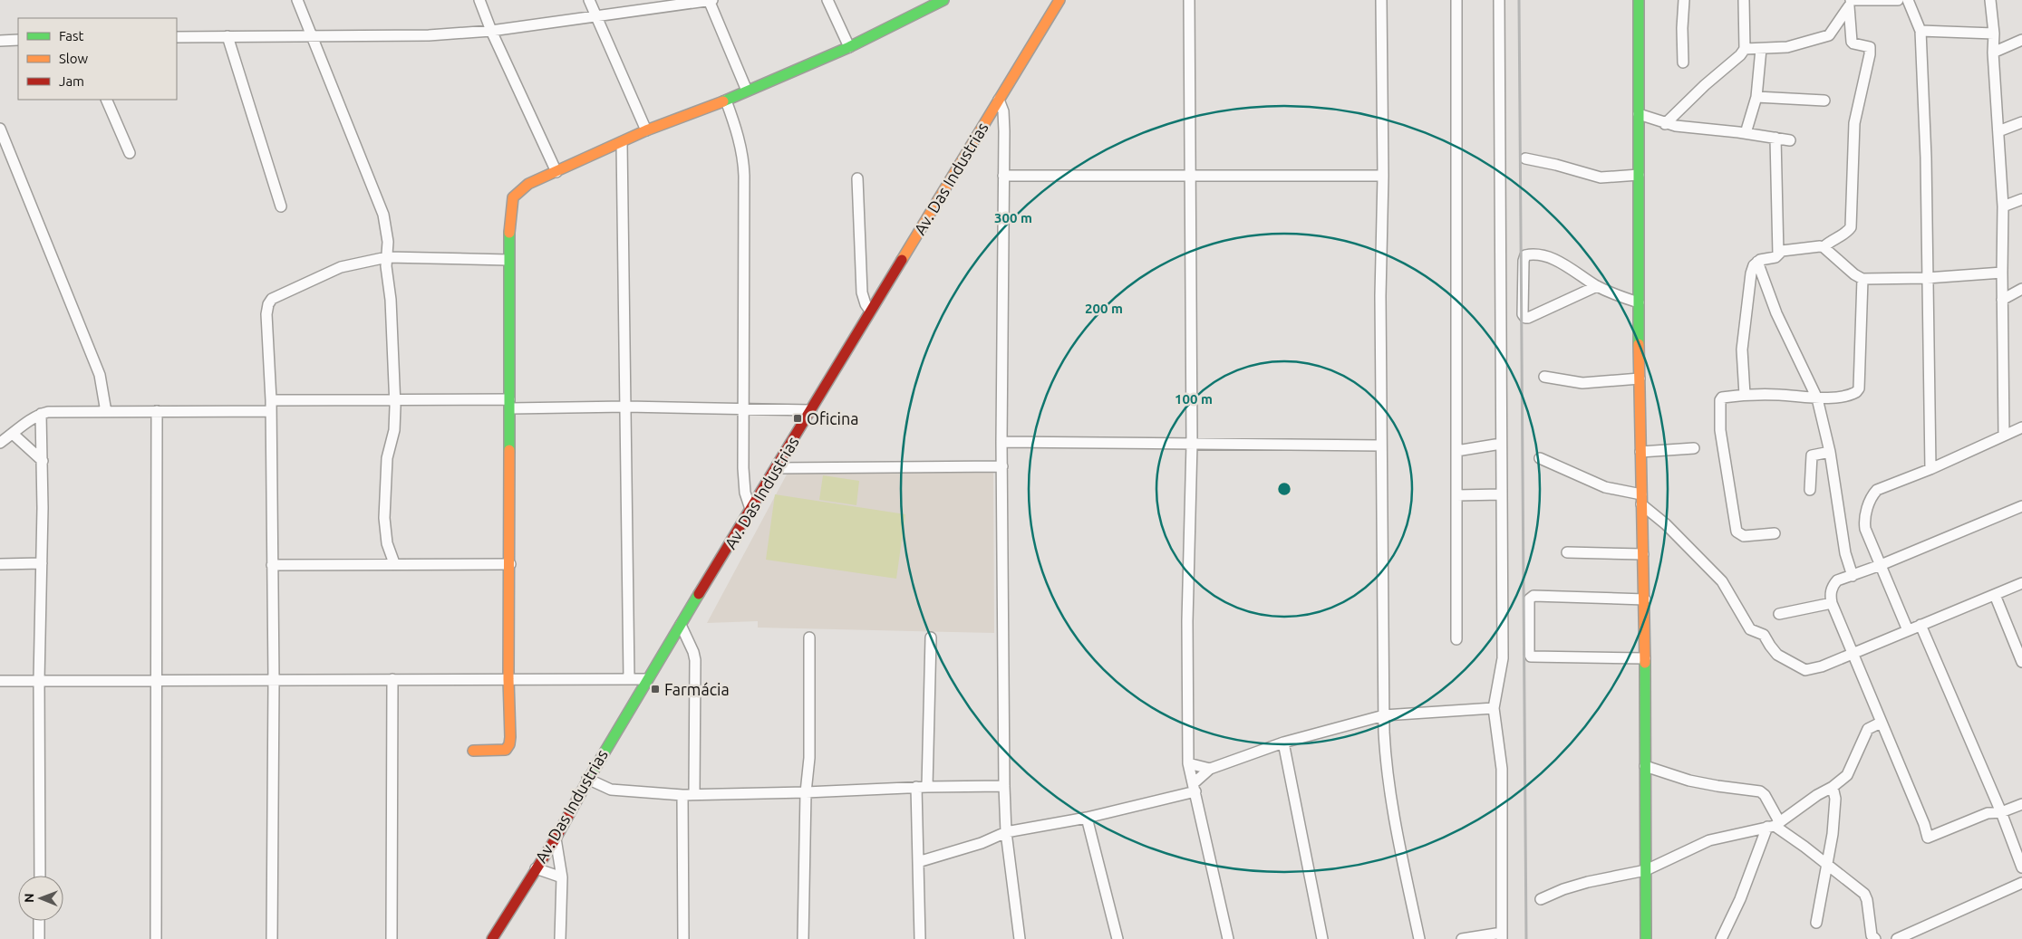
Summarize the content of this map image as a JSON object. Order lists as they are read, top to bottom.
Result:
{
  "streets": {
    "street": ["Av. Das Industrias"]
  },
  "places": {
    "transit": ["Oficina", "Farmácia"]
  },
  "legend": ["Fast", "Slow", "Jam"],
  "north": "left",
  "rings": ["300 m", "200 m", "100 m"]
}
